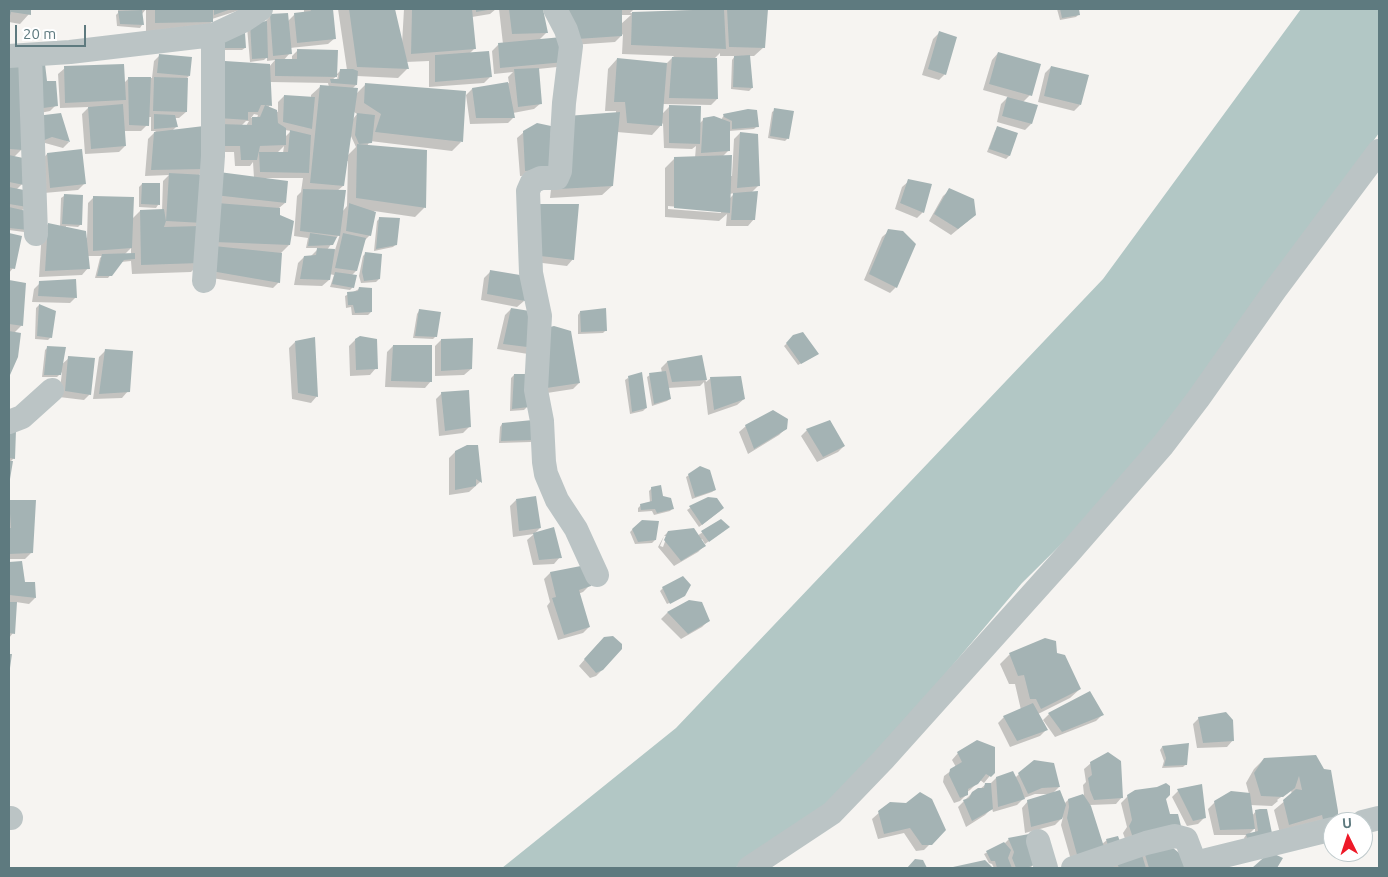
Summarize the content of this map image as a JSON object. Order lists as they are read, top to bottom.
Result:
{
  "scale_bar": "20 m",
  "north": "top"
}
